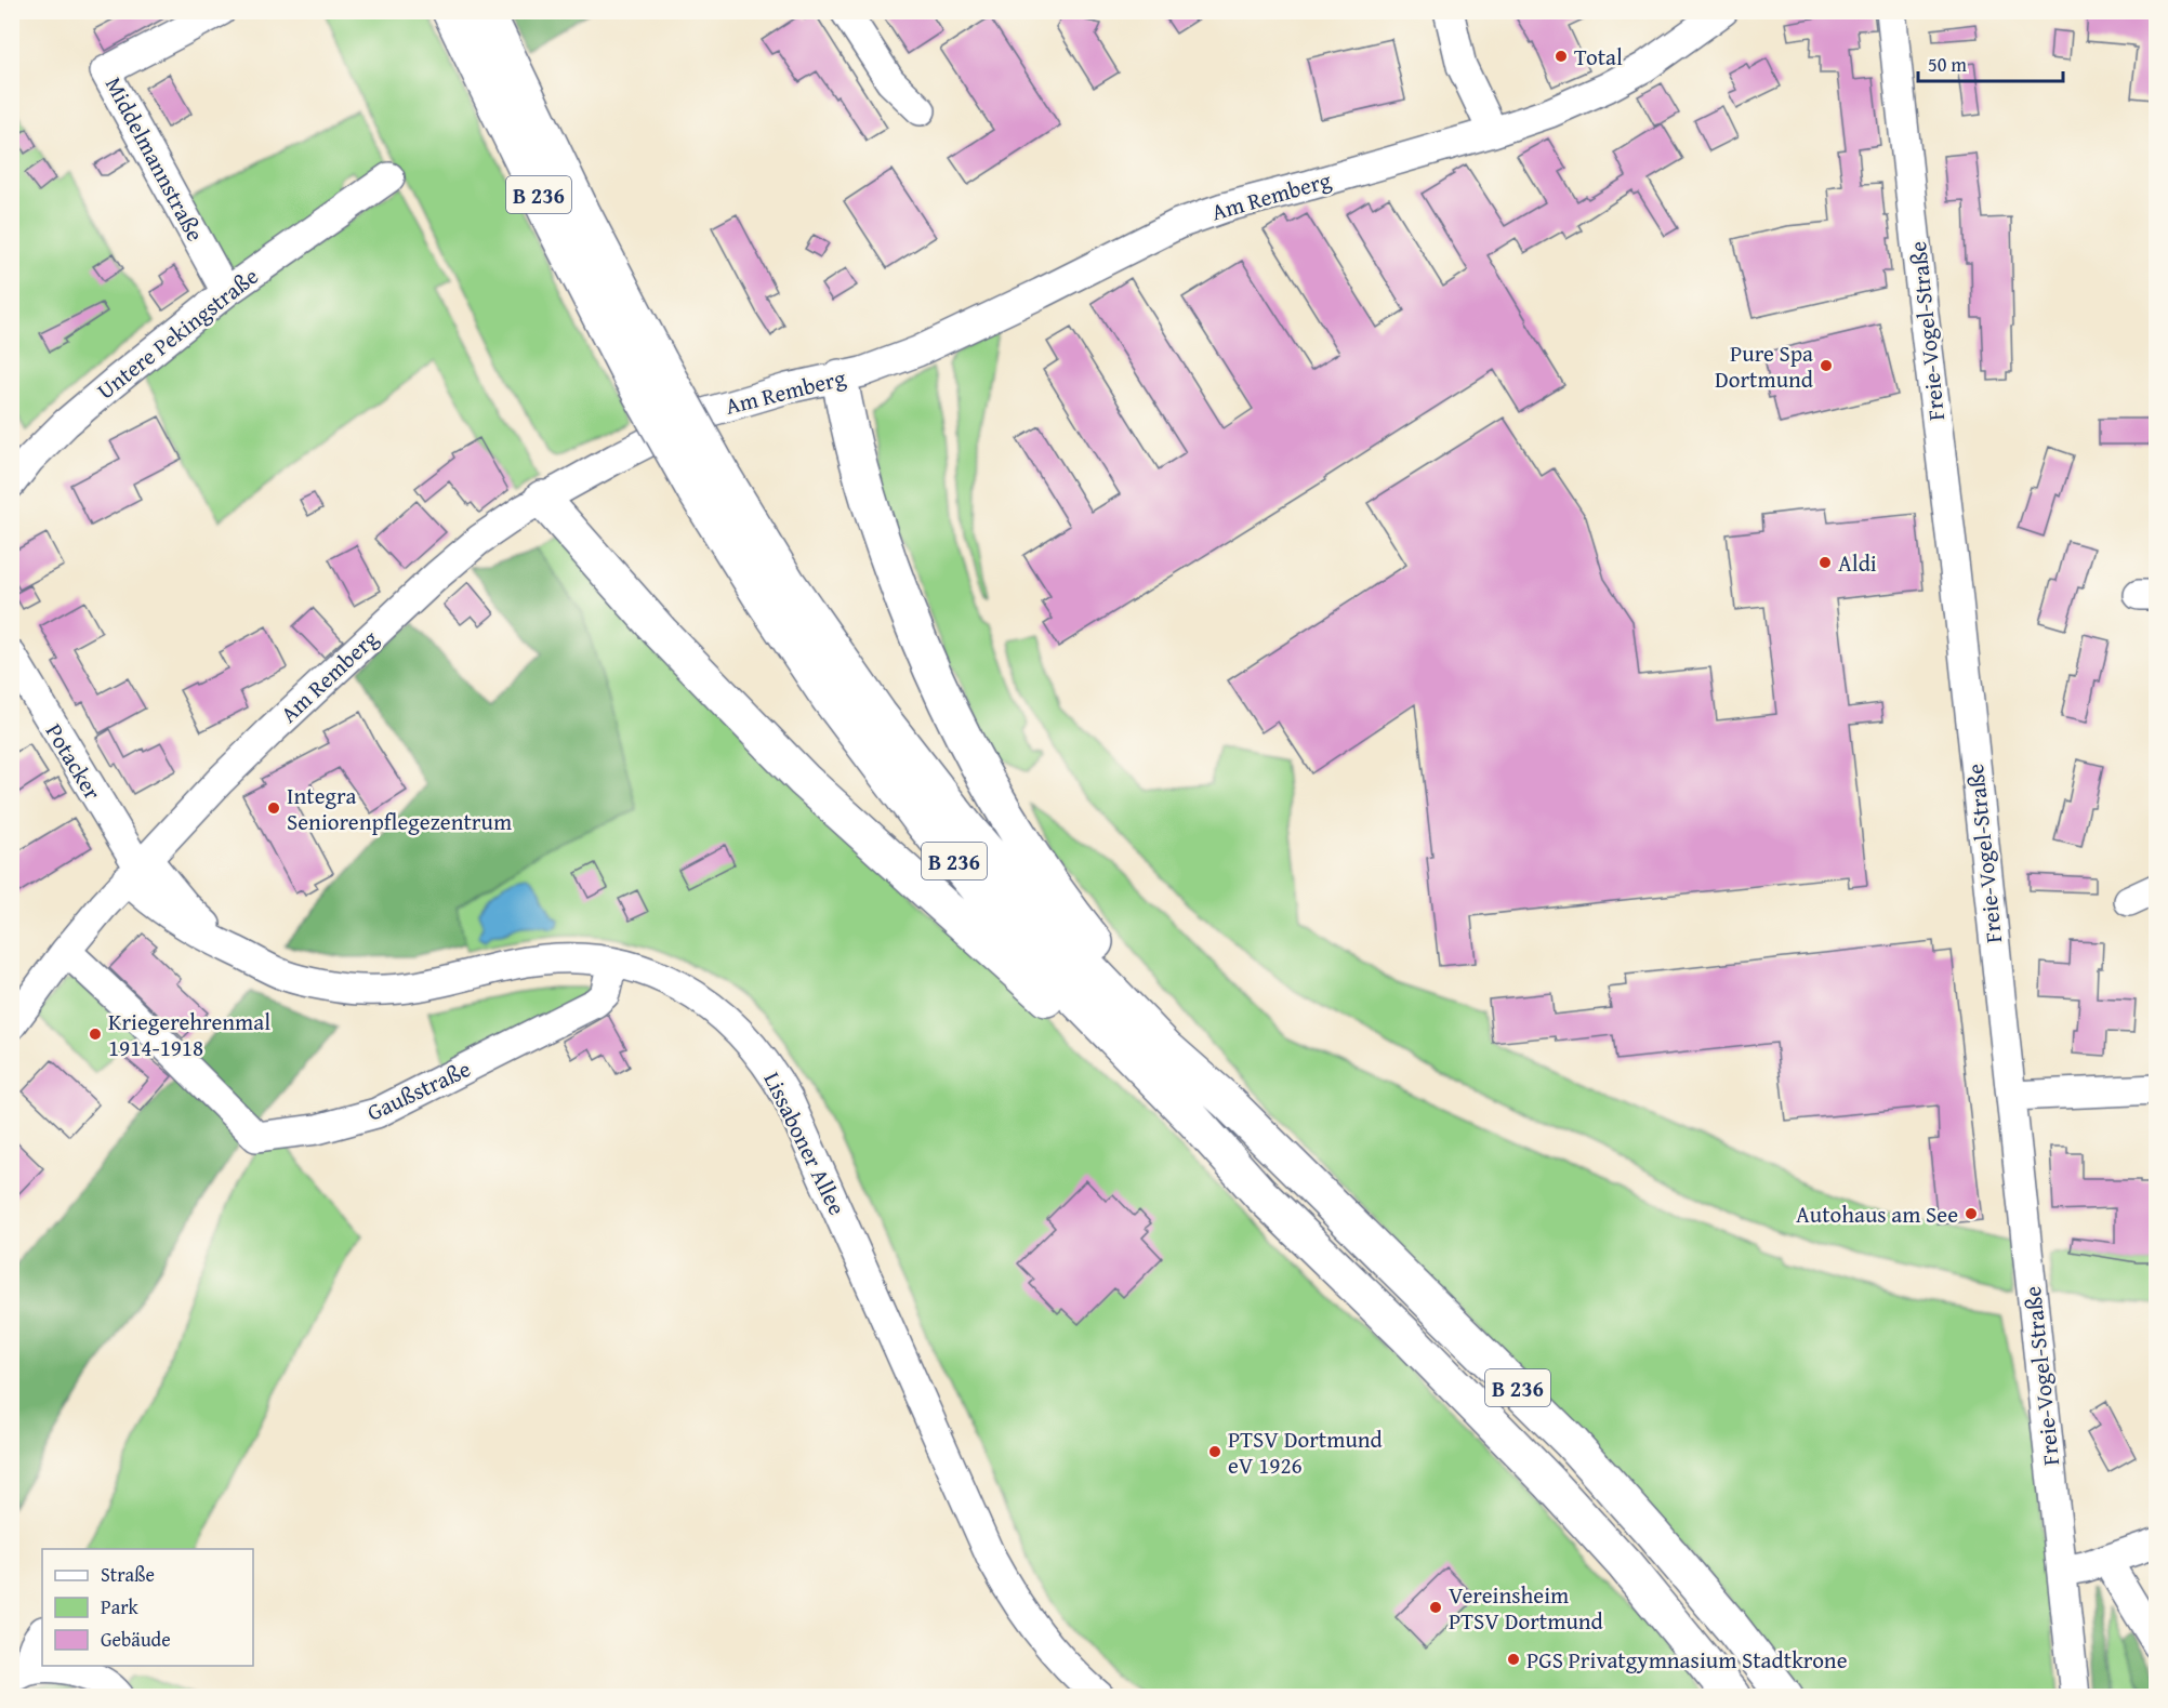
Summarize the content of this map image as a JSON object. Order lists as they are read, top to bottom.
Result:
{
  "streets": {
    "highway": ["B 236"],
    "street": [
      "Middelmannstraße",
      "Am Remberg",
      "Freie-Vogel-Straße",
      "Untere Pekingstraße",
      "Potacker",
      "Gaußstraße",
      "Lissaboner Allee"
    ]
  },
  "crossings": [
    ["Middelmannstraße", "Untere Pekingstraße"],
    ["Am Remberg", "Potacker"],
    ["Am Remberg", "Gaußstraße"],
    ["Am Remberg", "Lissaboner Allee"],
    ["Potacker", "Lissaboner Allee"],
    ["Gaußstraße", "Lissaboner Allee"]
  ],
  "places": [
    "Total",
    "Pure Spa Dortmund",
    "Aldi",
    "Integra Seniorenpflegezentrum",
    "Kriegerehrenmal 1914-1918",
    "Autohaus am See",
    "PTSV Dortmund eV 1926",
    "Vereinsheim PTSV Dortmund",
    "PGS Privatgymnasium Stadtkrone"
  ],
  "legend": ["Straße", "Park", "Gebäude"],
  "scale_bar": "50 m"
}
